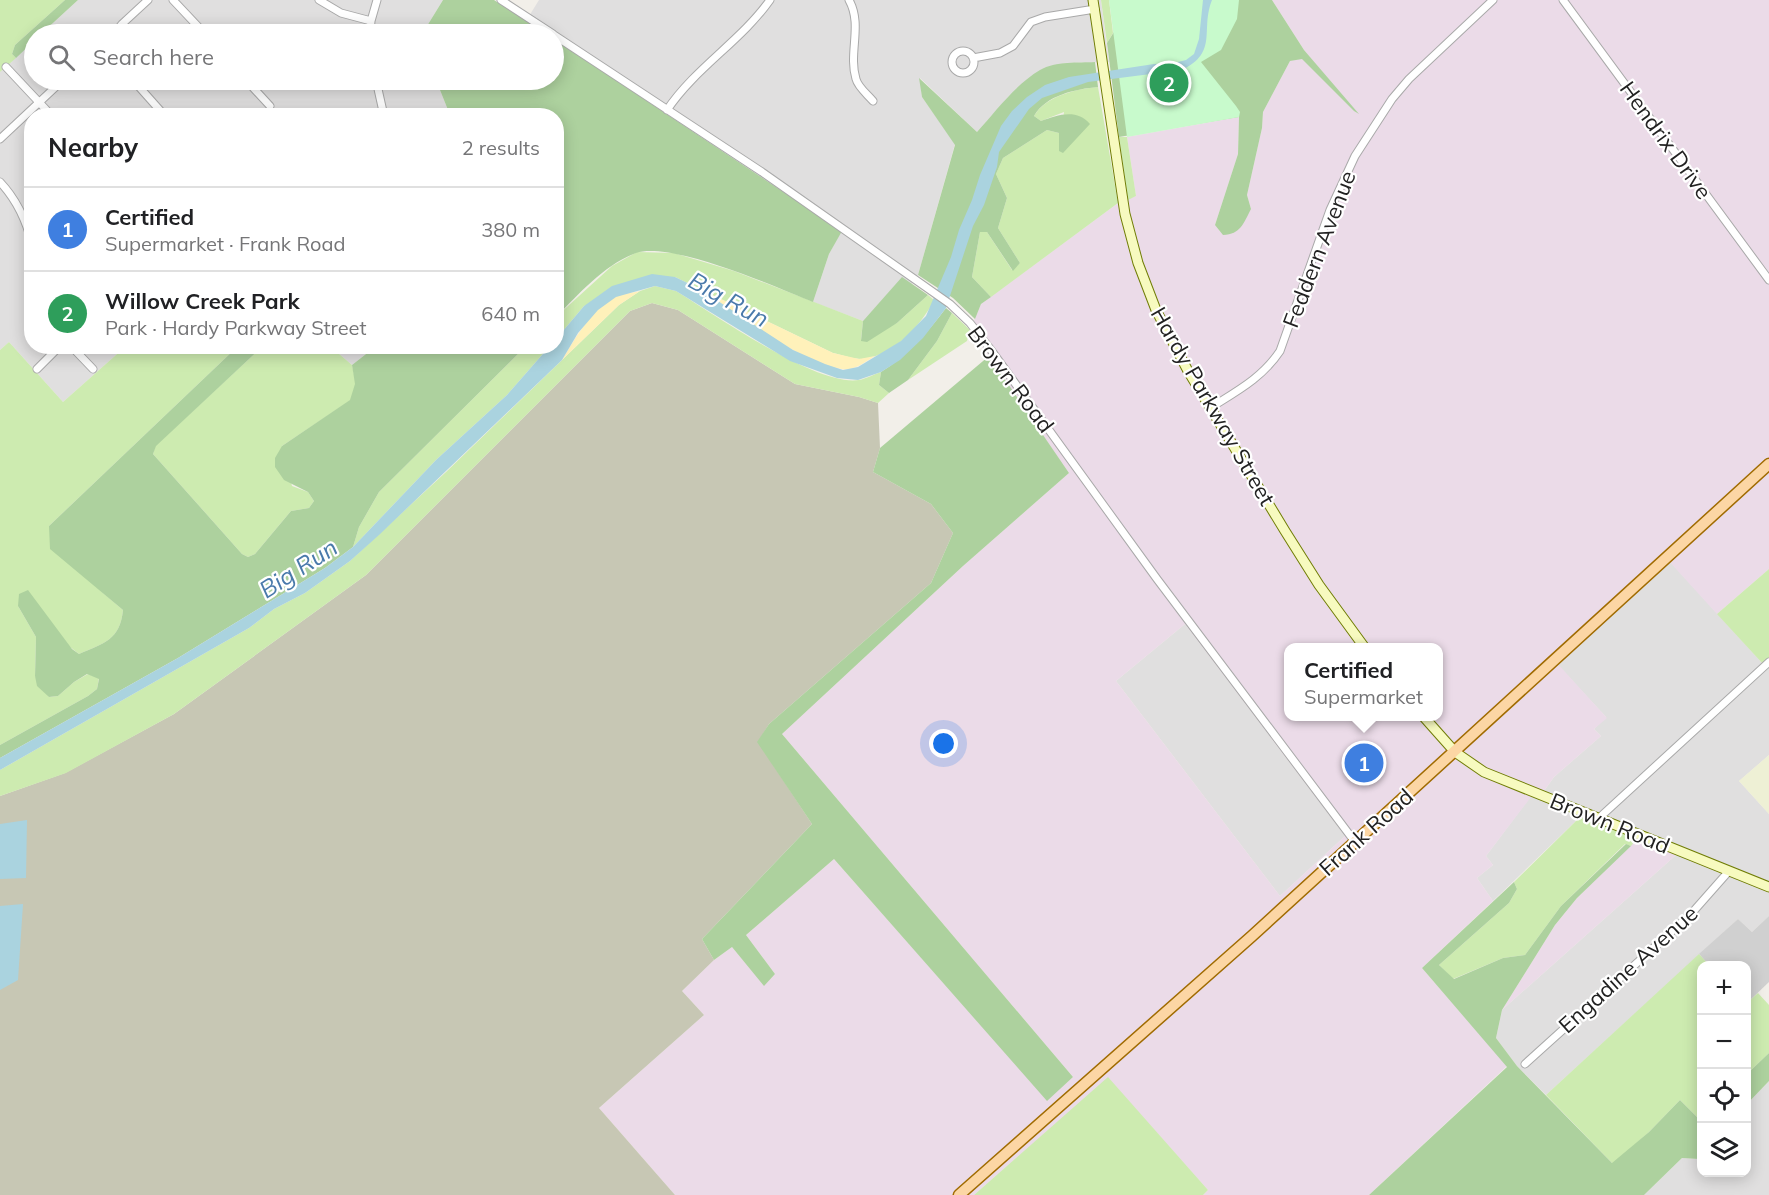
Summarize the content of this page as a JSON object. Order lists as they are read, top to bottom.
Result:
{
  "streets": {
    "main road": ["Brown Road", "Hardy Parkway Street", "Frank Road"],
    "street": ["Hendrix Drive", "Feddern Avenue", "Engadine Avenue"]
  },
  "crossings": [
    ["Feddern Avenue", "Hardy Parkway Street"],
    ["Brown Road", "Frank Road"],
    ["Brown Road", "Engadine Avenue"]
  ],
  "water": ["Big Run"],
  "page": {
    "search": "Search here",
    "pins": ["2", "1"],
    "heading": ["Nearby", "2 results"],
    "list": [
      {
        "mark": "1",
        "name": "Certified",
        "note": "Supermarket · Frank Road",
        "value": "380 m"
      },
      {
        "mark": "2",
        "name": "Willow Creek Park",
        "note": "Park · Hardy Parkway Street",
        "value": "640 m"
      }
    ],
    "popup": ["Certified", "Supermarket"],
    "map_buttons": ["+", "−"]
  }
}
